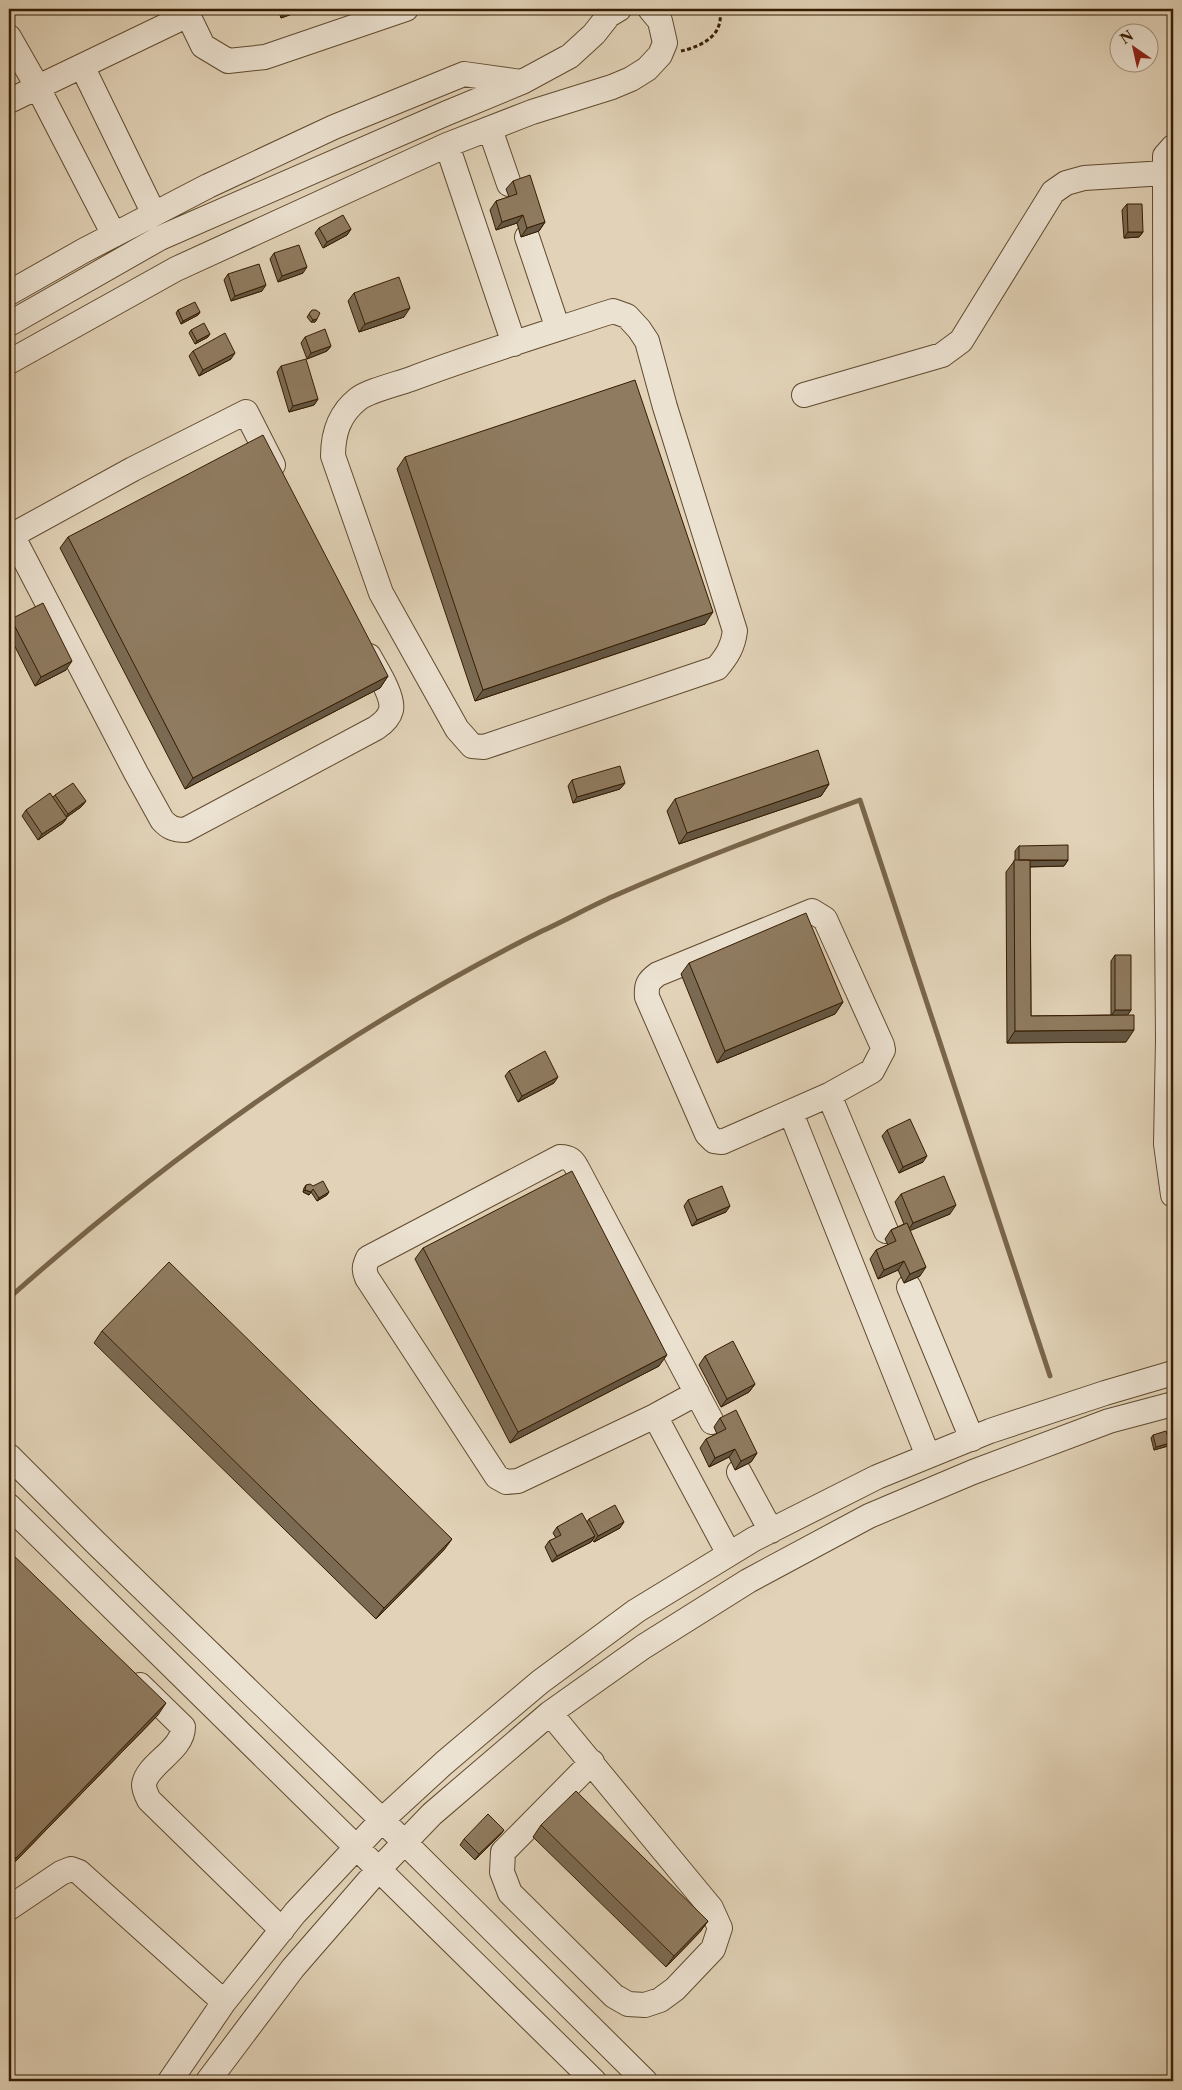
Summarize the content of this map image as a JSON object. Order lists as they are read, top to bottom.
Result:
{
  "north": "top left"
}
